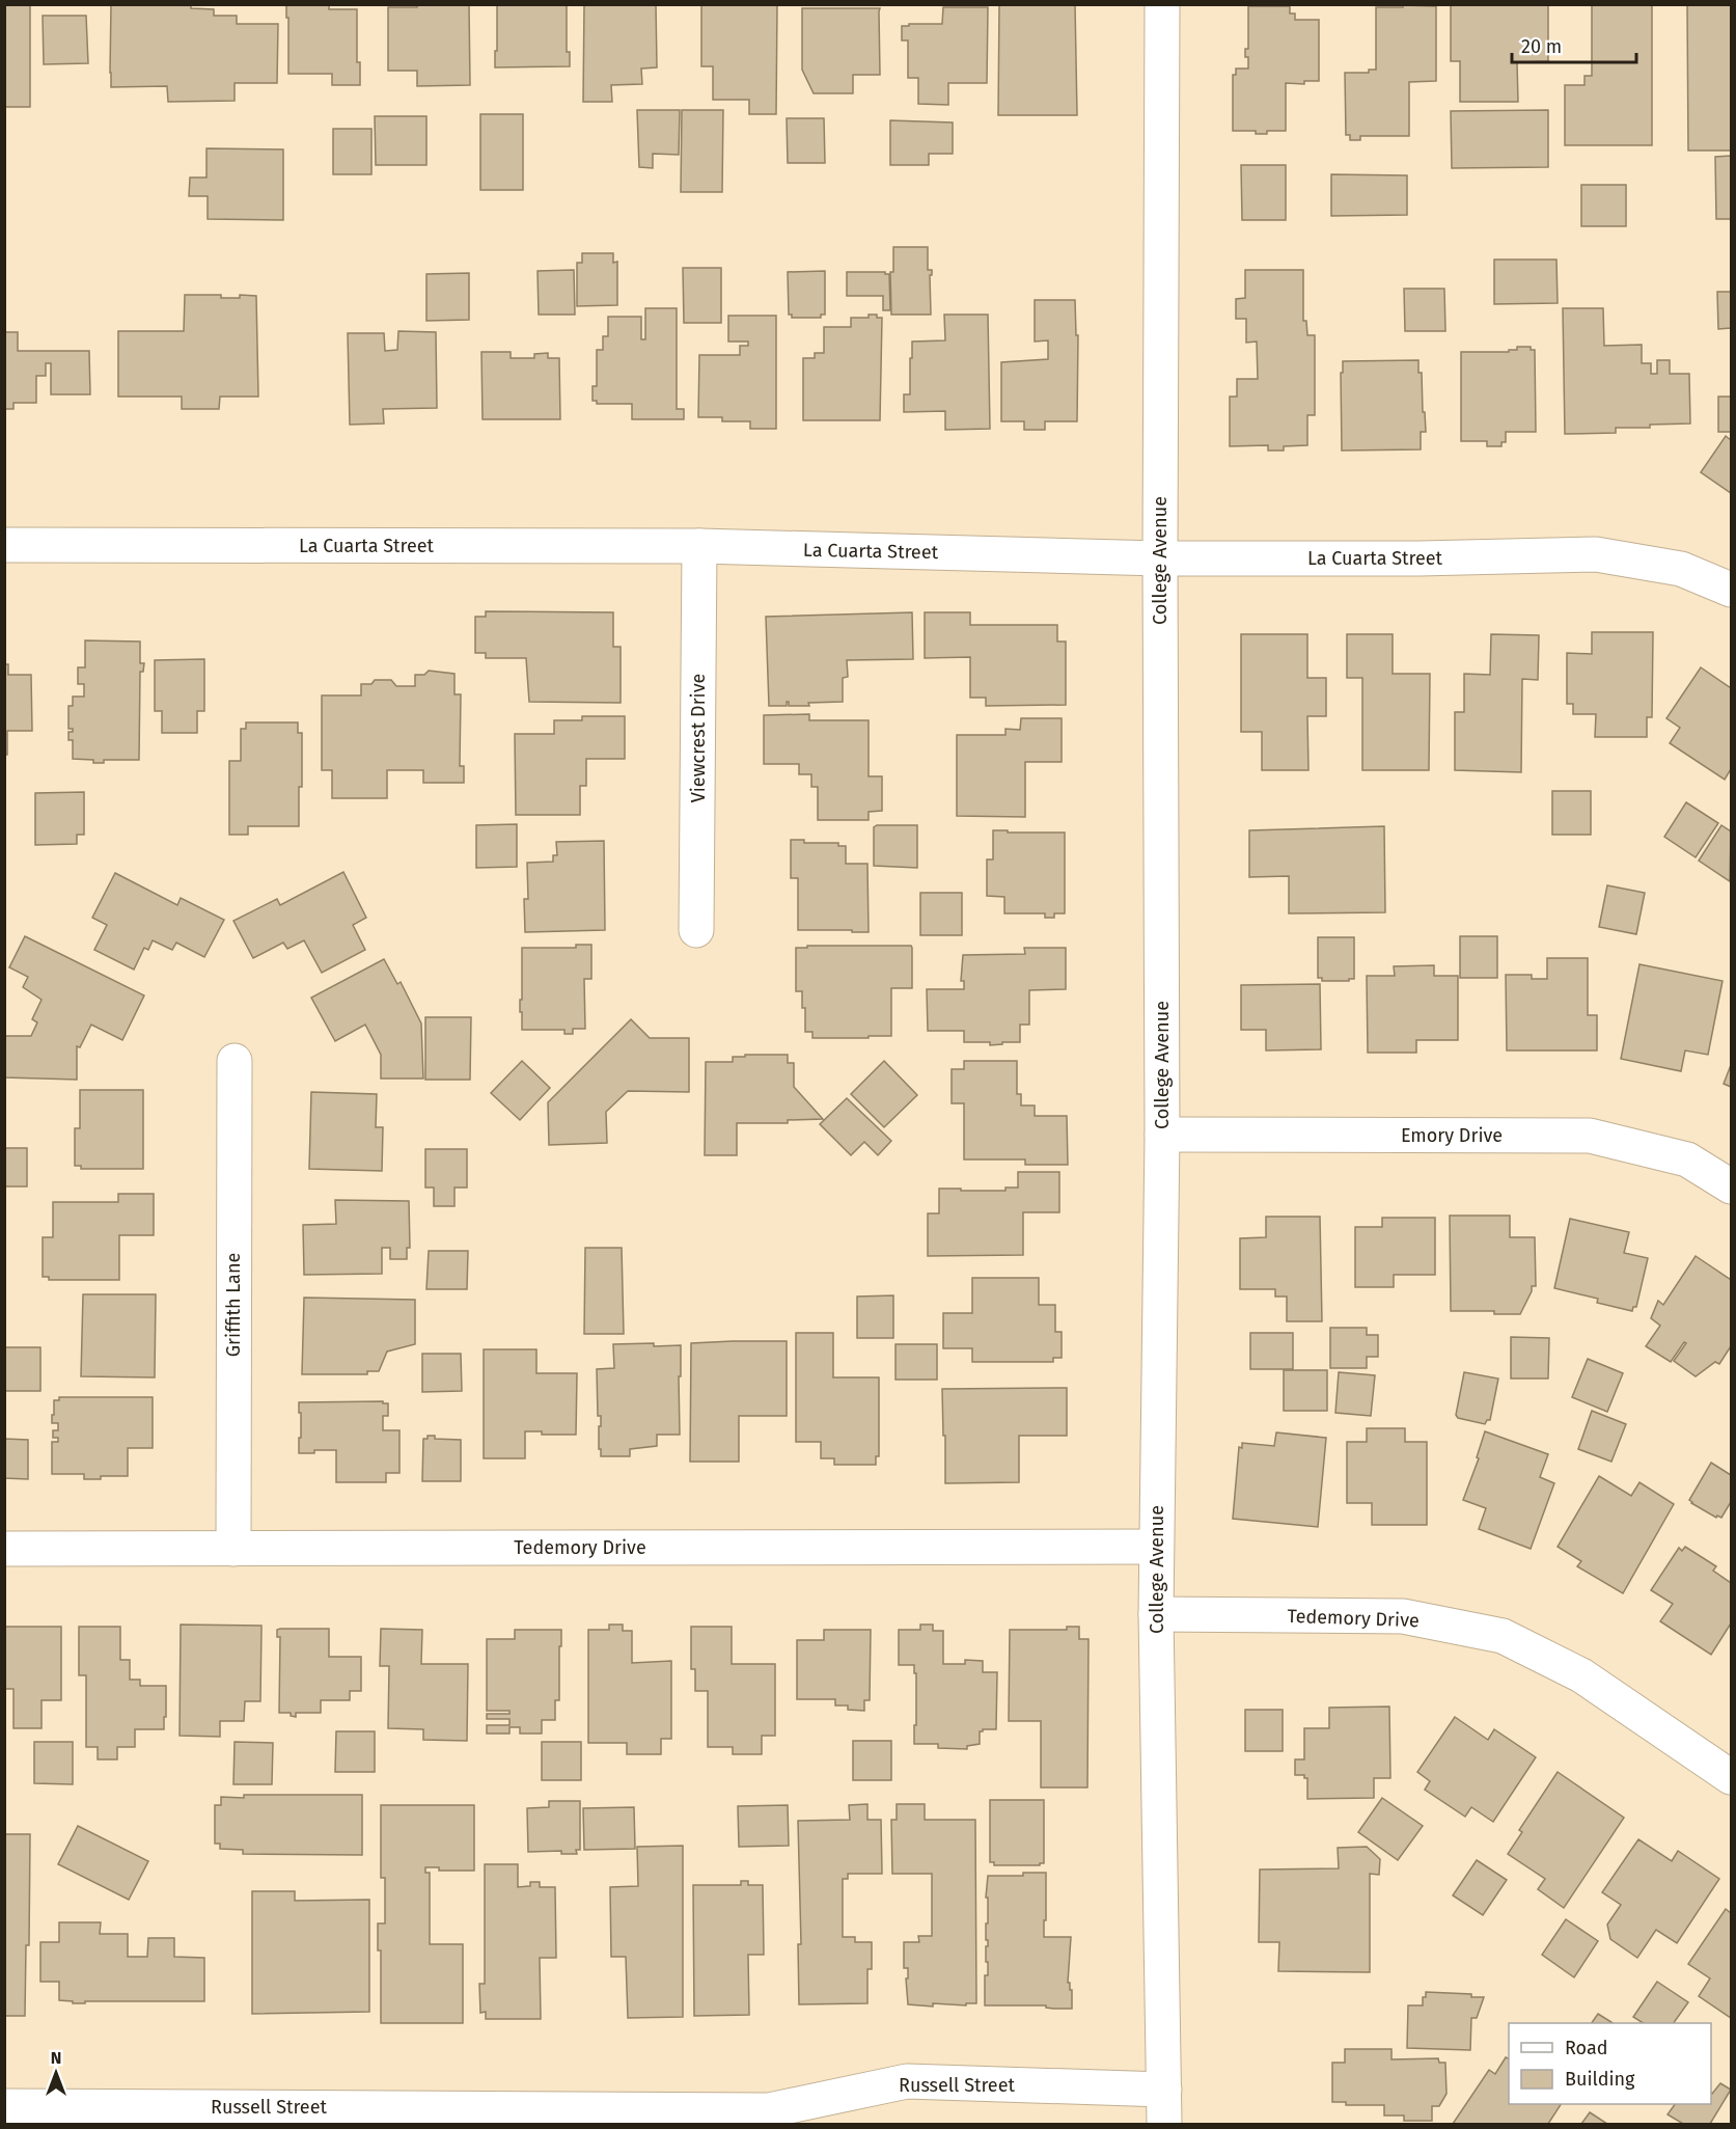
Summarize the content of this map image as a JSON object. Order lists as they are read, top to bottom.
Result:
{
  "streets": {
    "street": [
      "La Cuarta Street",
      "College Avenue",
      "Viewcrest Drive",
      "Emory Drive",
      "Griffith Lane",
      "Tedemory Drive",
      "Russell Street"
    ]
  },
  "crossings": [
    ["La Cuarta Street", "College Avenue"],
    ["La Cuarta Street", "Viewcrest Drive"],
    ["College Avenue", "Emory Drive"],
    ["College Avenue", "Tedemory Drive"],
    ["College Avenue", "Russell Street"],
    ["Griffith Lane", "Tedemory Drive"]
  ],
  "legend": ["Road", "Building"],
  "scale_bar": "20 m",
  "north": "top"
}
